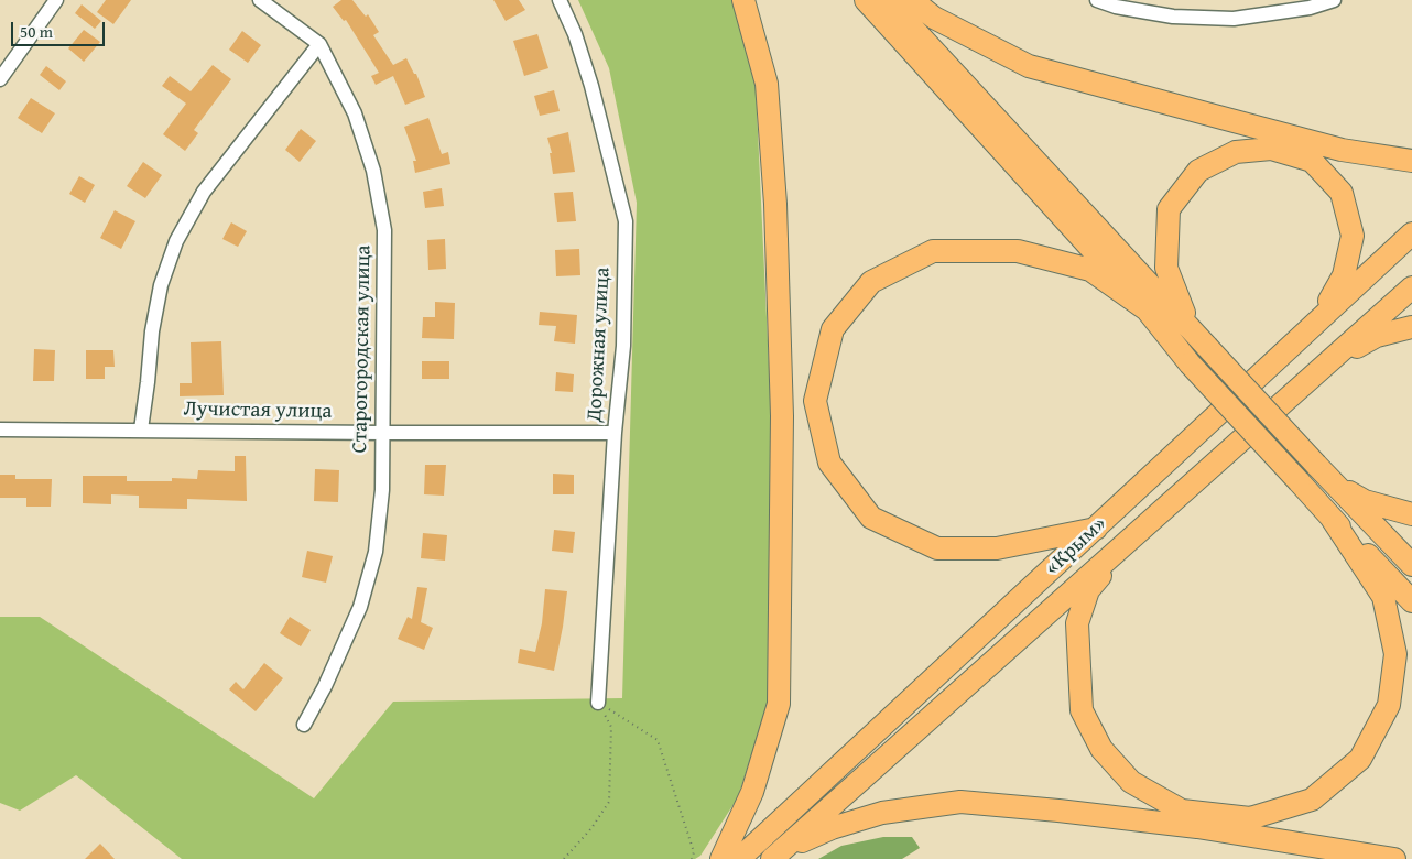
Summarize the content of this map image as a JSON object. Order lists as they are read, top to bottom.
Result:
{
  "streets": {
    "main road": ["«Крым»"],
    "street": ["Дорожная улица", "Старогородская улица", "Лучистая улица"]
  },
  "crossings": [
    ["Дорожная улица", "Лучистая улица"],
    ["Старогородская улица", "Лучистая улица"]
  ],
  "scale_bar": "50 m"
}
